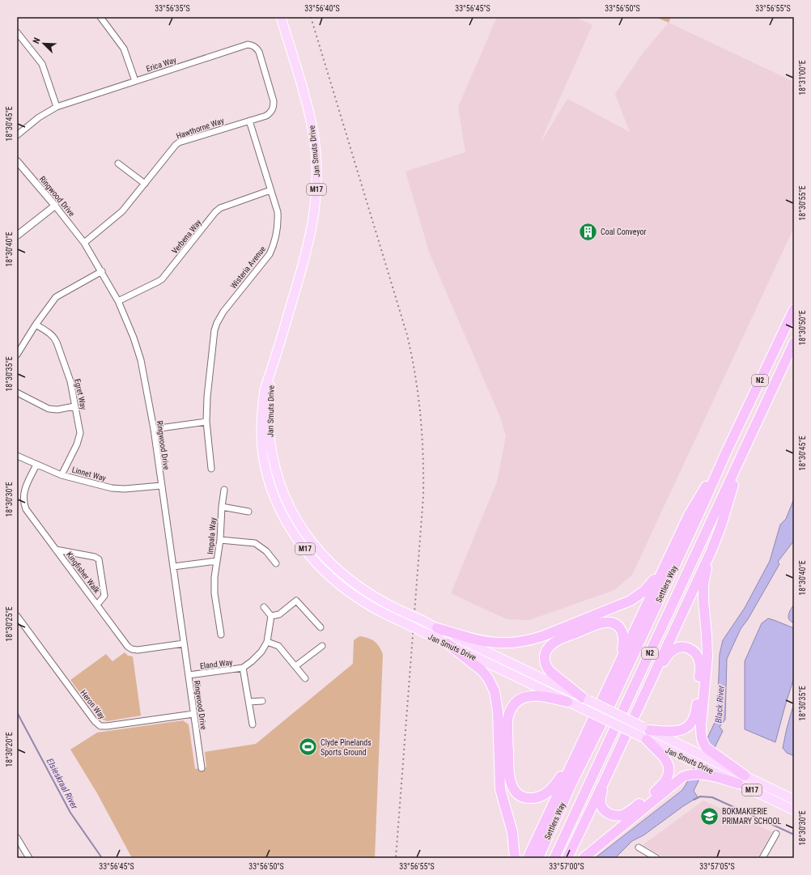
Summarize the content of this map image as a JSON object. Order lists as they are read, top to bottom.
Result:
{
  "streets": {
    "highway": ["N2", "Settlers Way"],
    "main road": ["Jan Smuts Drive", "M17"],
    "street": [
      "Erica Way",
      "Hawthorne Way",
      "Ringwood Drive",
      "Verbena Way",
      "Wisteria Avenue",
      "Egret Way",
      "Linnet Way",
      "Impala Way",
      "Kingfisher Walk",
      "Eland Way",
      "Heron Way"
    ]
  },
  "crossings": [
    ["Erica Way", "Hawthorne Way"],
    ["Hawthorne Way", "Ringwood Drive"],
    ["Hawthorne Way", "Wisteria Avenue"],
    ["Ringwood Drive", "Verbena Way"],
    ["Ringwood Drive", "Linnet Way"],
    ["Ringwood Drive", "Impala Way"],
    ["Ringwood Drive", "Kingfisher Walk"],
    ["Ringwood Drive", "Eland Way"],
    ["Ringwood Drive", "Heron Way"],
    ["Verbena Way", "Wisteria Avenue"],
    ["Egret Way", "Linnet Way"],
    ["Linnet Way", "Kingfisher Walk"]
  ],
  "water": ["Black River", "Elsieskraal River"],
  "places": {
    "building": ["Coal Conveyor"],
    "sports": ["Clyde Pinelands Sports Ground"],
    "school or university": ["BOKMAKIERIE PRIMARY SCHOOL"]
  },
  "north": "top left",
  "coordinates": [
    "33°56'35\"S",
    "33°56'40\"S",
    "33°56'45\"S",
    "33°56'50\"S",
    "33°56'55\"S",
    "18°31'00\"E",
    "18°30'45\"E",
    "18°30'55\"E",
    "18°30'40\"E",
    "18°30'50\"E",
    "18°30'35\"E",
    "18°30'30\"E",
    "18°30'25\"E",
    "18°30'20\"E",
    "33°57'00\"S",
    "33°57'05\"S"
  ]
}
